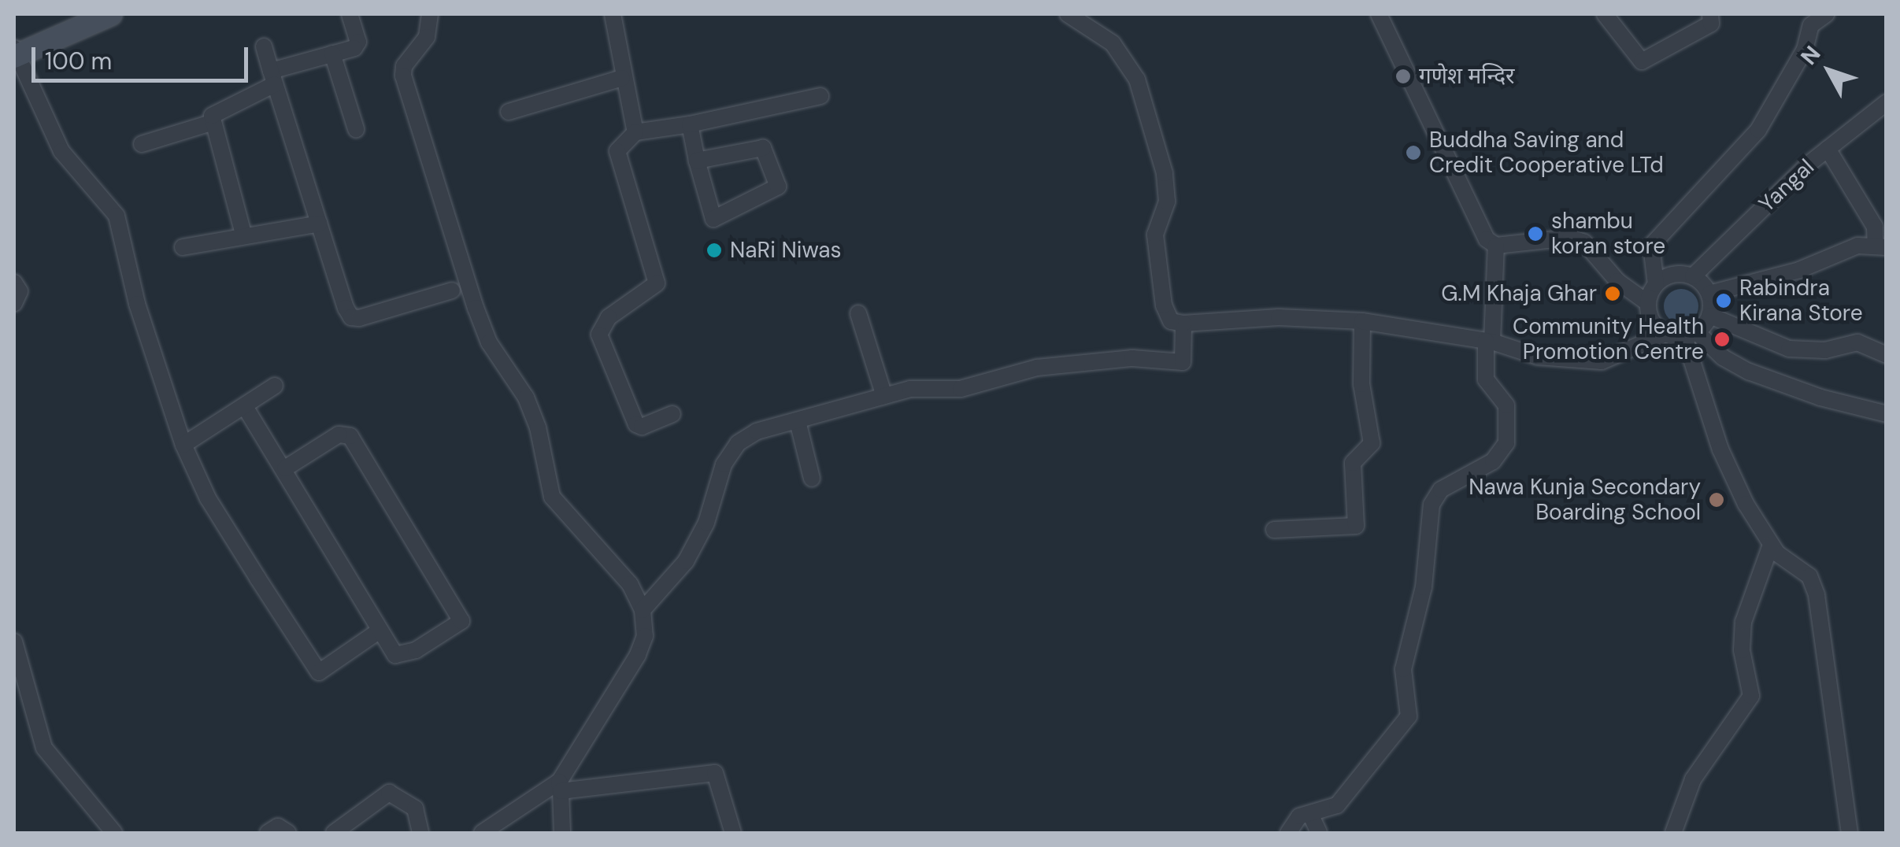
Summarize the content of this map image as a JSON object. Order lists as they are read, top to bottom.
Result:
{
  "streets": {
    "street": ["Yangal"]
  },
  "places": [
    "गणेश मन्दिर",
    "Buddha Saving and Credit Cooperative LTd",
    "shambu koran store",
    "NaRi Niwas",
    "G.M Khaja Ghar",
    "Rabindra Kirana Store",
    "Community Health Promotion Centre",
    "Nawa Kunja Secondary Boarding School"
  ],
  "scale_bar": "100 m",
  "north": "top left"
}
